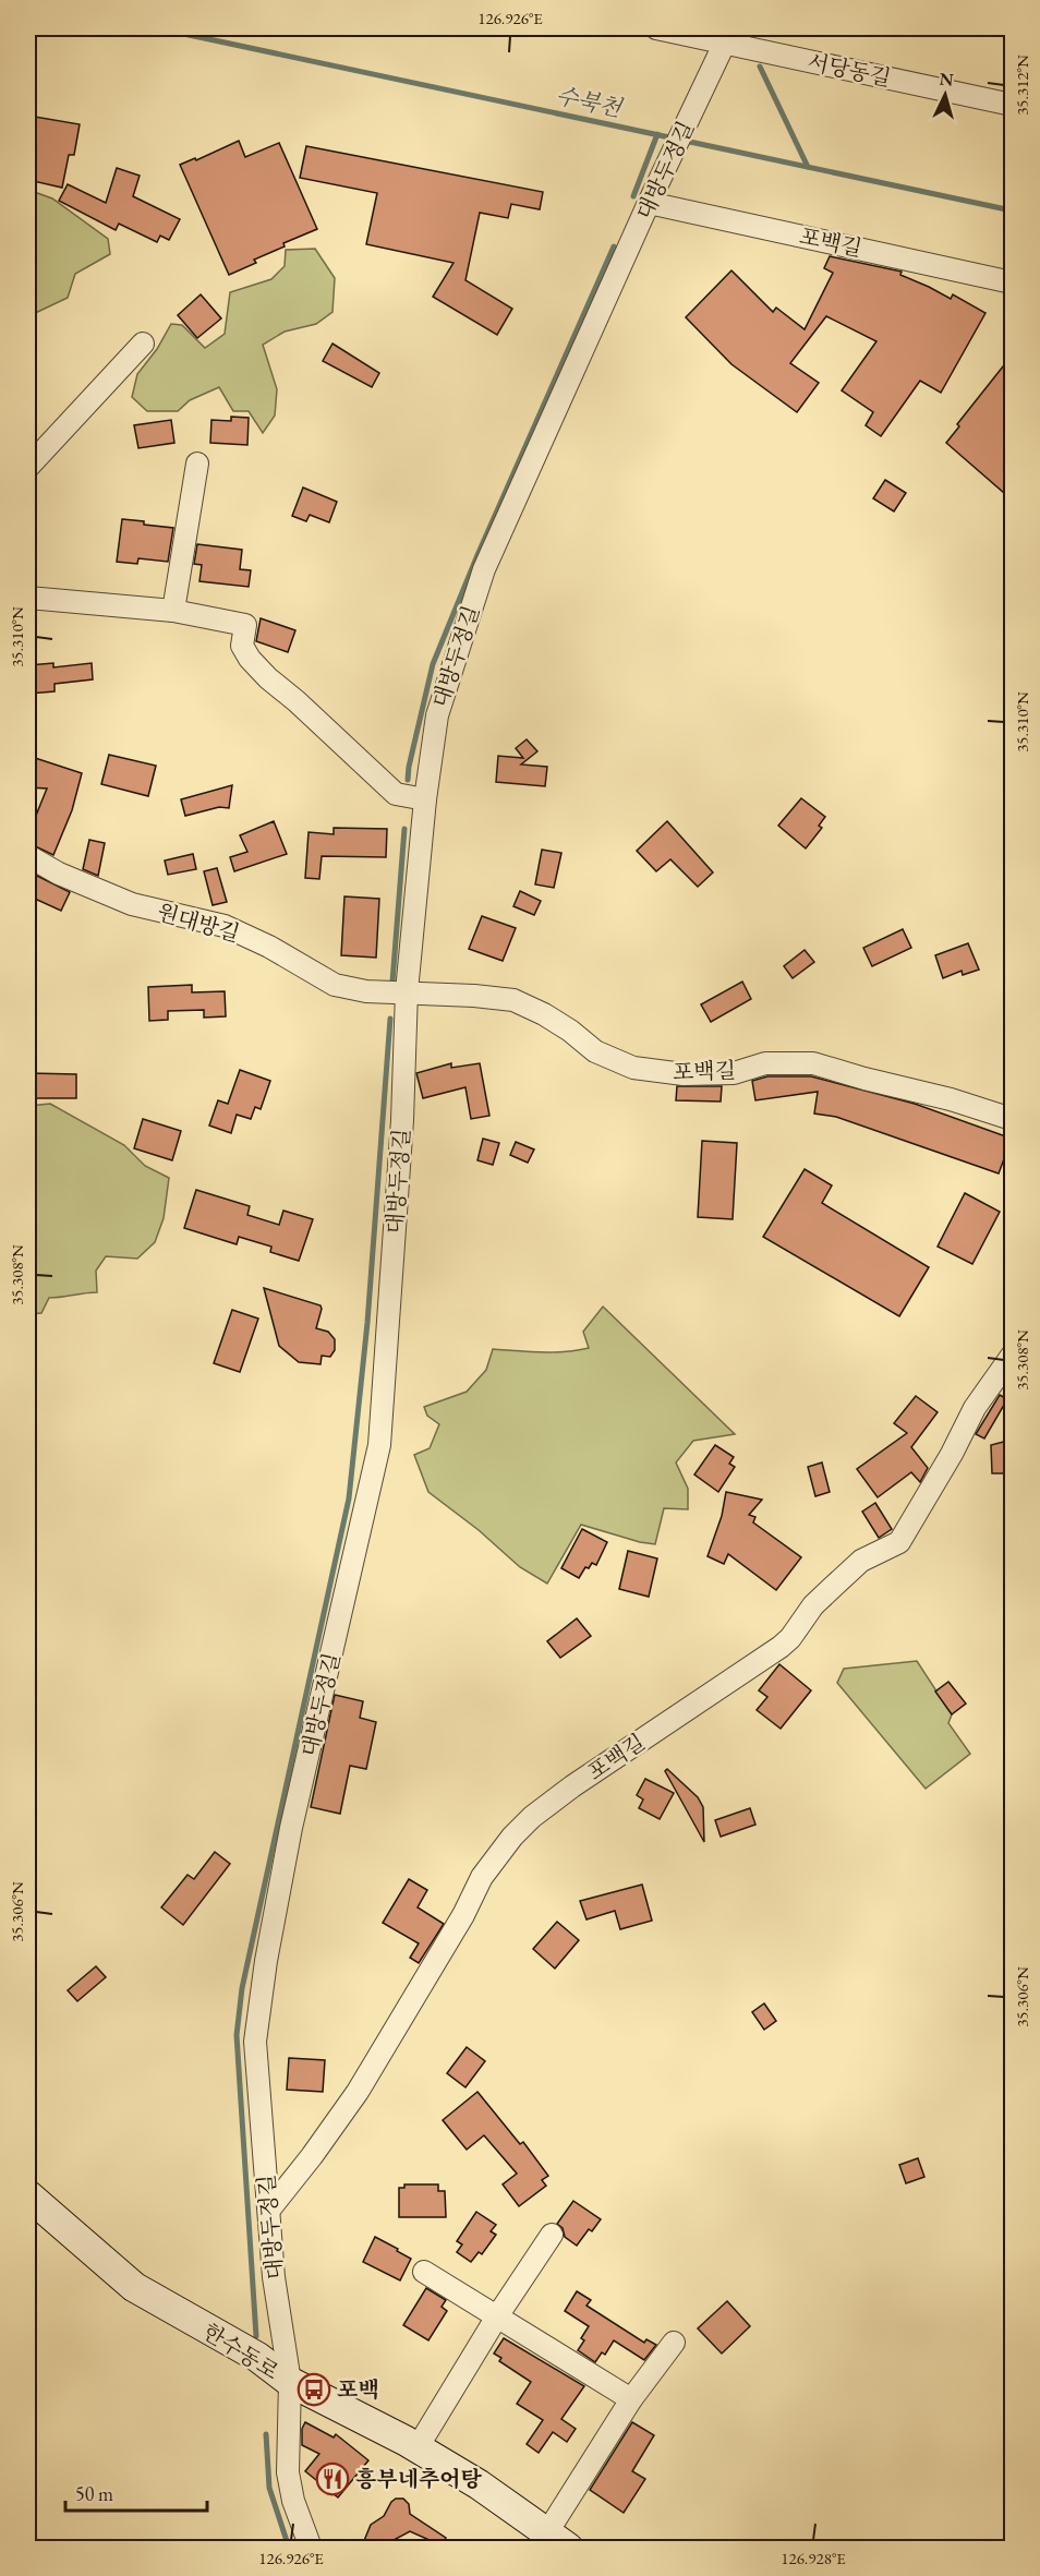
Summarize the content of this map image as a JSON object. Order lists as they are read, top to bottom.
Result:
{
  "streets": {
    "street": [
      "서당동길",
      "대방두정길",
      "포백길",
      "원대방길",
      "한수동로"
    ]
  },
  "crossings": [
    ["서당동길", "대방두정길"],
    ["대방두정길", "포백길"],
    ["대방두정길", "원대방길"],
    ["대방두정길", "한수동로"],
    ["포백길", "원대방길"]
  ],
  "water": ["수북천"],
  "places": {
    "bus stop": ["포백"],
    "restaurant": ["흥부네추어탕"]
  },
  "scale_bar": "50 m",
  "north": "top",
  "coordinates": [
    "126.926°E",
    "35.312°N",
    "35.310°N",
    "35.308°N",
    "35.306°N",
    "126.928°E"
  ]
}
